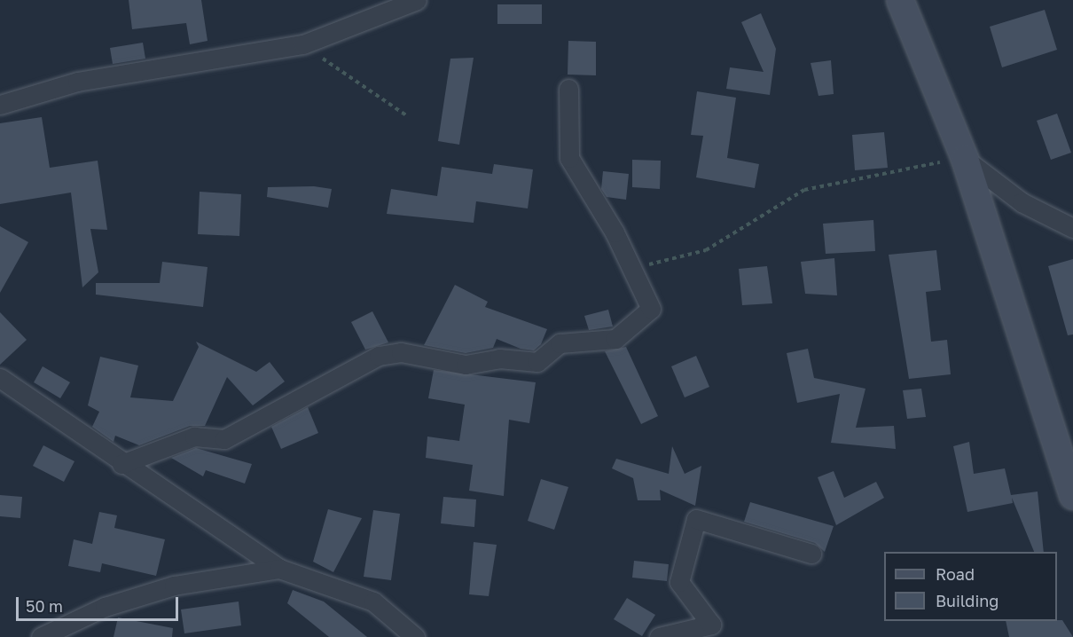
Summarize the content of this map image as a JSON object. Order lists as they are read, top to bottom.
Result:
{
  "legend": ["Road", "Building"],
  "scale_bar": "50 m"
}
